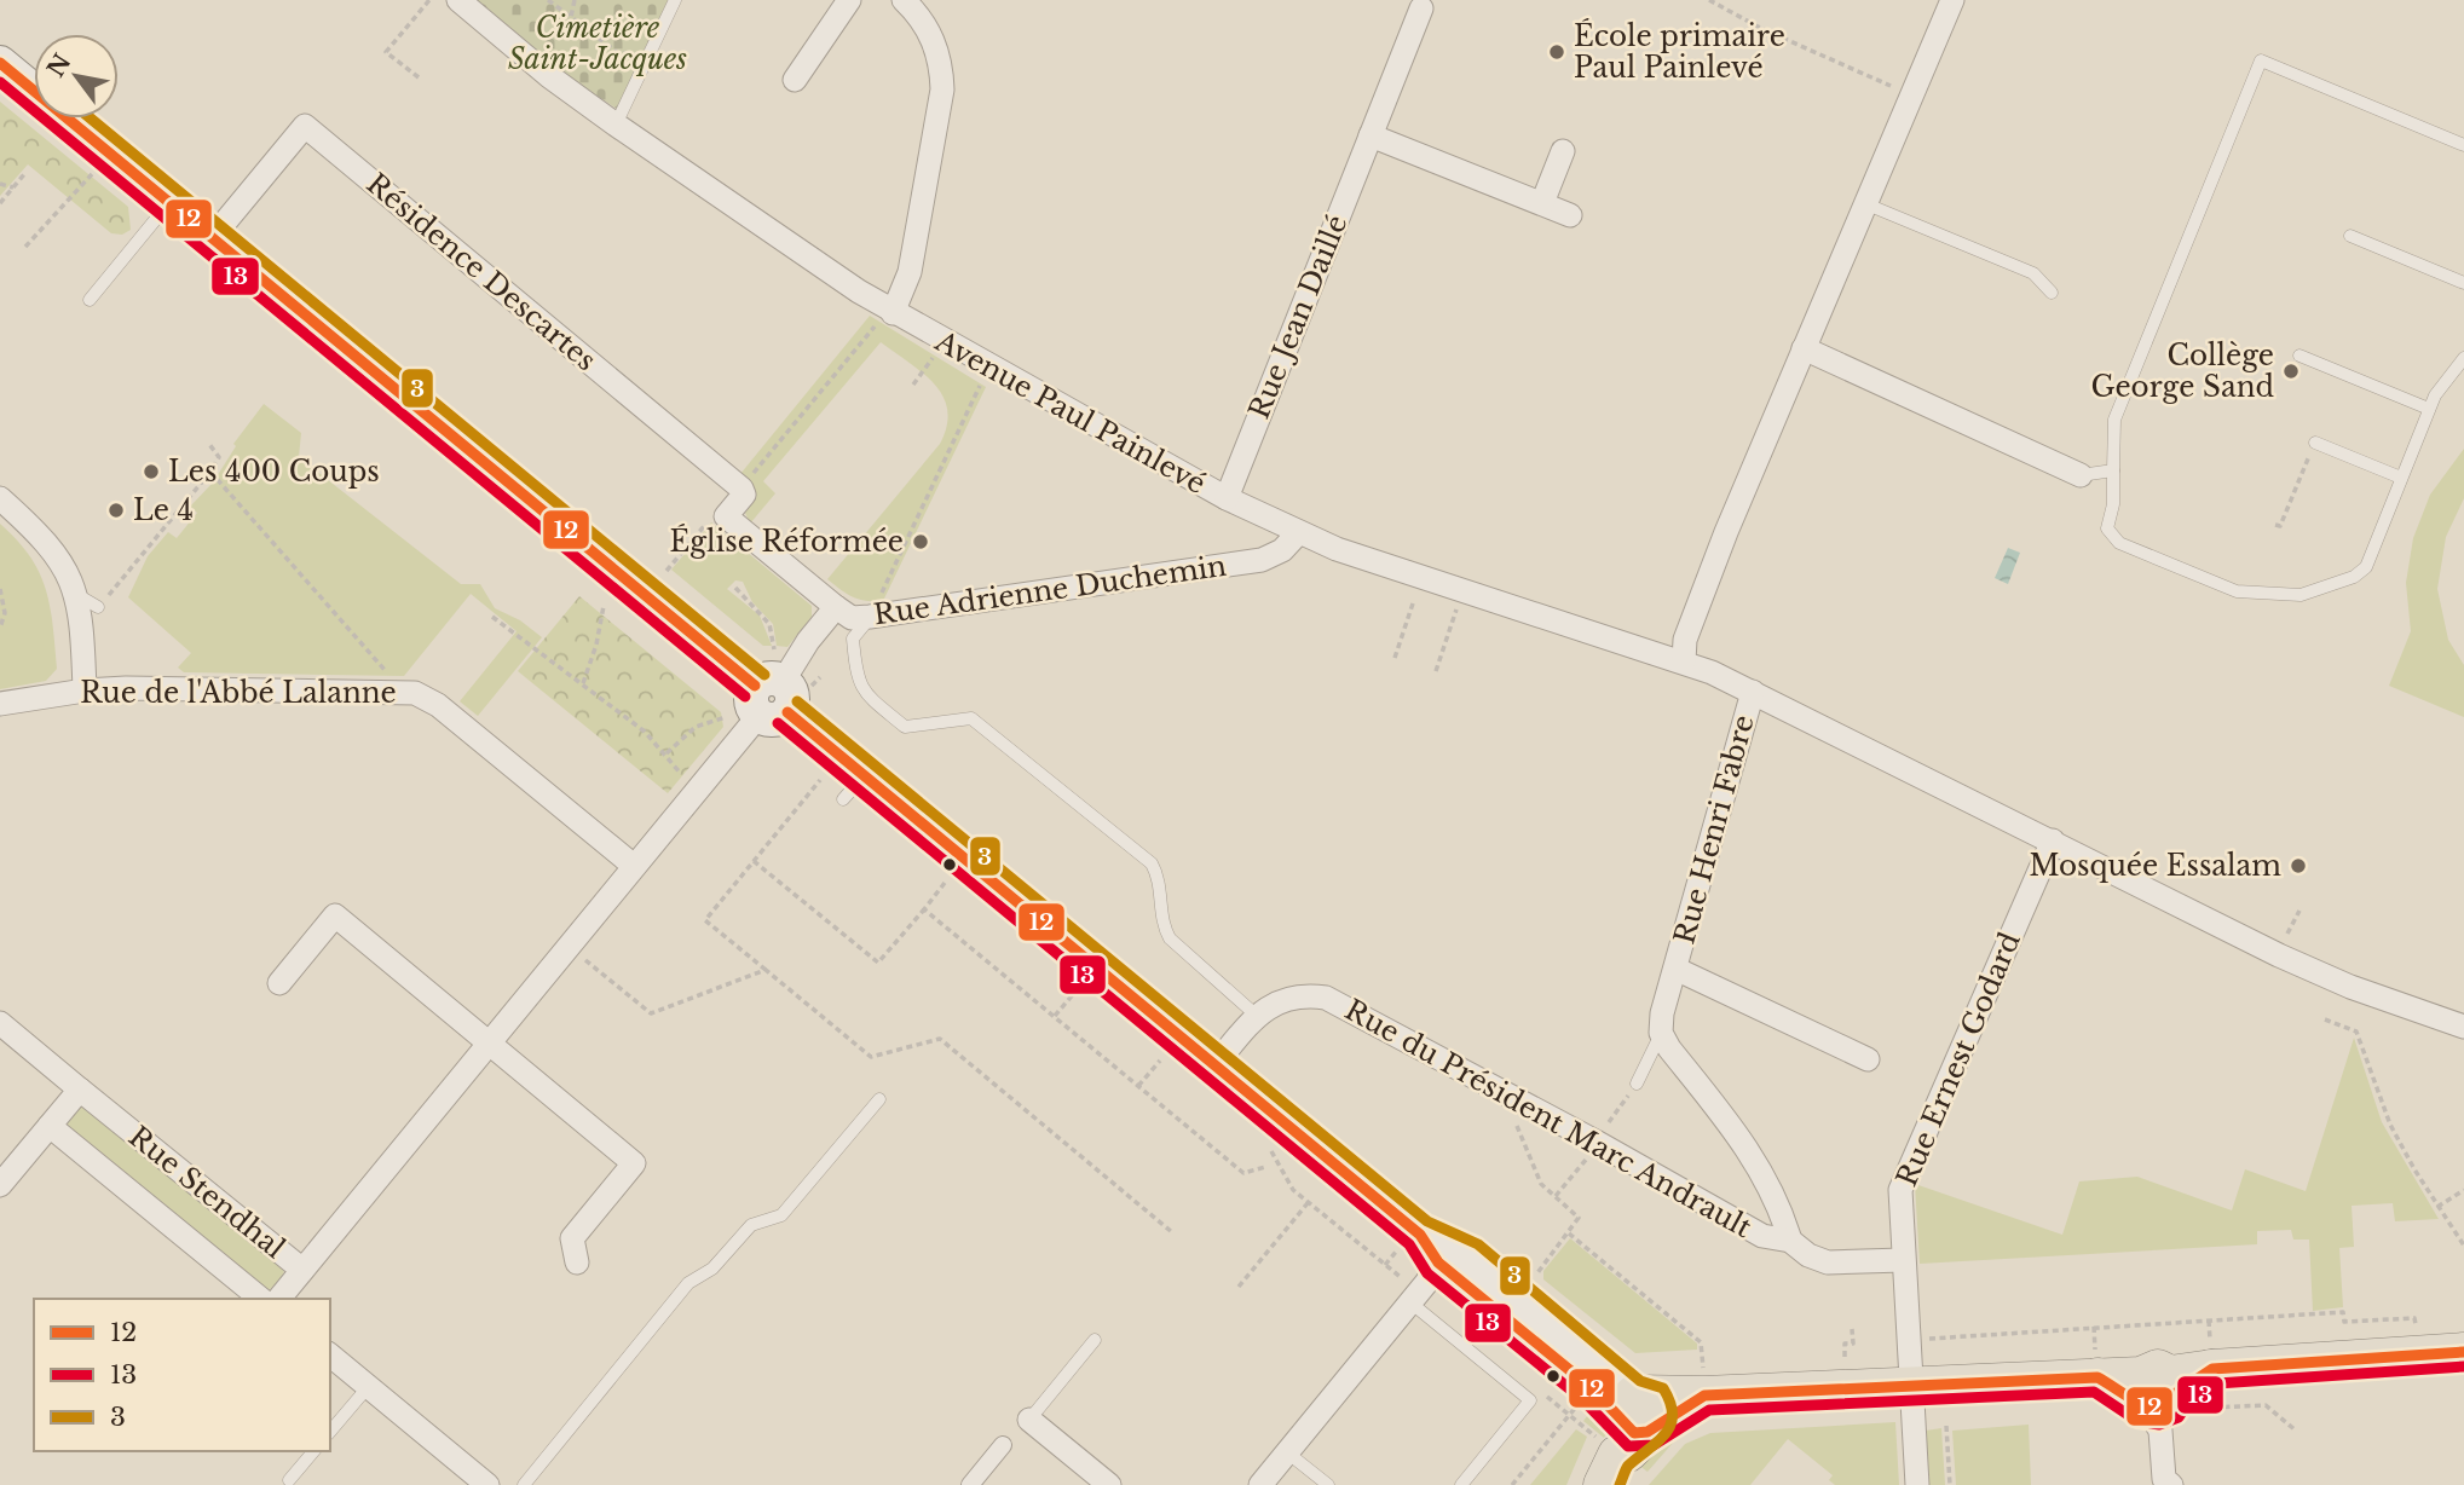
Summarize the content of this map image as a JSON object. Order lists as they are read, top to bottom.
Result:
{
  "streets": {
    "street": [
      "Résidence Descartes",
      "Rue Jean Daillé",
      "Avenue Paul Painlevé",
      "Rue Adrienne Duchemin",
      "Rue de l'Abbé Lalanne",
      "Rue Henri Fabre",
      "Rue Ernest Godard",
      "Rue du Président Marc Andrault",
      "Rue Stendhal"
    ]
  },
  "crossings": [
    ["Rue Jean Daillé", "Avenue Paul Painlevé"],
    ["Avenue Paul Painlevé", "Rue Adrienne Duchemin"],
    ["Avenue Paul Painlevé", "Rue Henri Fabre"],
    ["Avenue Paul Painlevé", "Rue Ernest Godard"],
    ["Rue Adrienne Duchemin", "Rue de l'Abbé Lalanne"],
    ["Rue Adrienne Duchemin", "Rue Stendhal"],
    ["Rue Ernest Godard", "Rue du Président Marc Andrault"]
  ],
  "parks": ["Cimetière Saint-Jacques"],
  "places": [
    "École primaire Paul Painlevé",
    "Collège George Sand",
    "Les 400 Coups",
    "Le 4",
    "Église Réformée",
    "Mosquée Essalam"
  ],
  "lines": ["transit line 12", "transit line 13", "transit line 3"],
  "legend": ["12", "13", "3"],
  "north": "top left"
}
